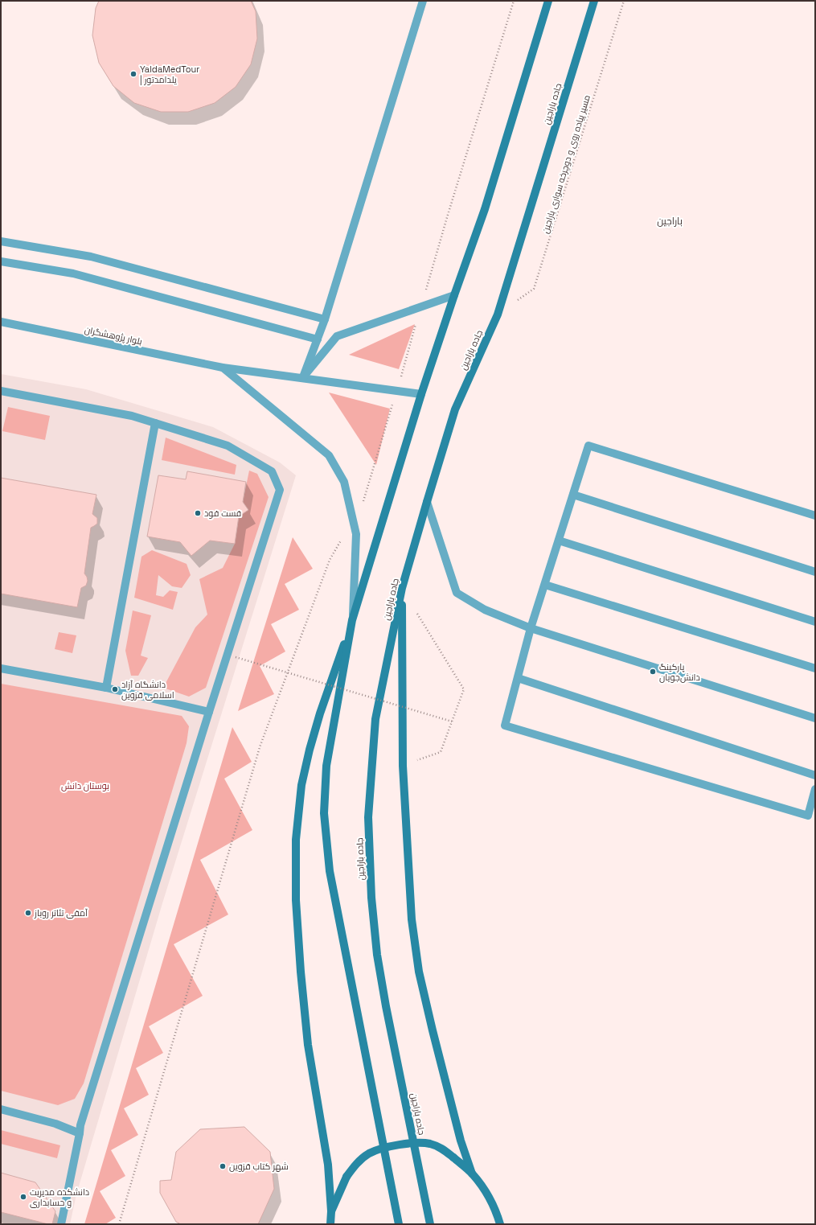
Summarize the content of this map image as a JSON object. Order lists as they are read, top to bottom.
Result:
{
  "streets": {
    "main road": ["جاده باراجین"],
    "street": ["بلوار پژوهشگران"],
    "path": ["مسیر پیاده روی و دوچرخه سواری باراجین"]
  },
  "crossings": [
    ["جاده باراجین", "مسیر پیاده روی و دوچرخه سواری باراجین"]
  ],
  "districts": ["باراجین"],
  "parks": ["بوستان دانش"],
  "places": [
    "YaldaMedTour | یلدامدتور",
    "فست فود",
    "پارکینگ دانش‌جویان",
    "دانشگاه آزاد اسلامی قزوین",
    "آمفی تئاتر روباز",
    "شهر کتاب قزوین",
    "دانشکده مدیریت و حسابداری"
  ]
}
